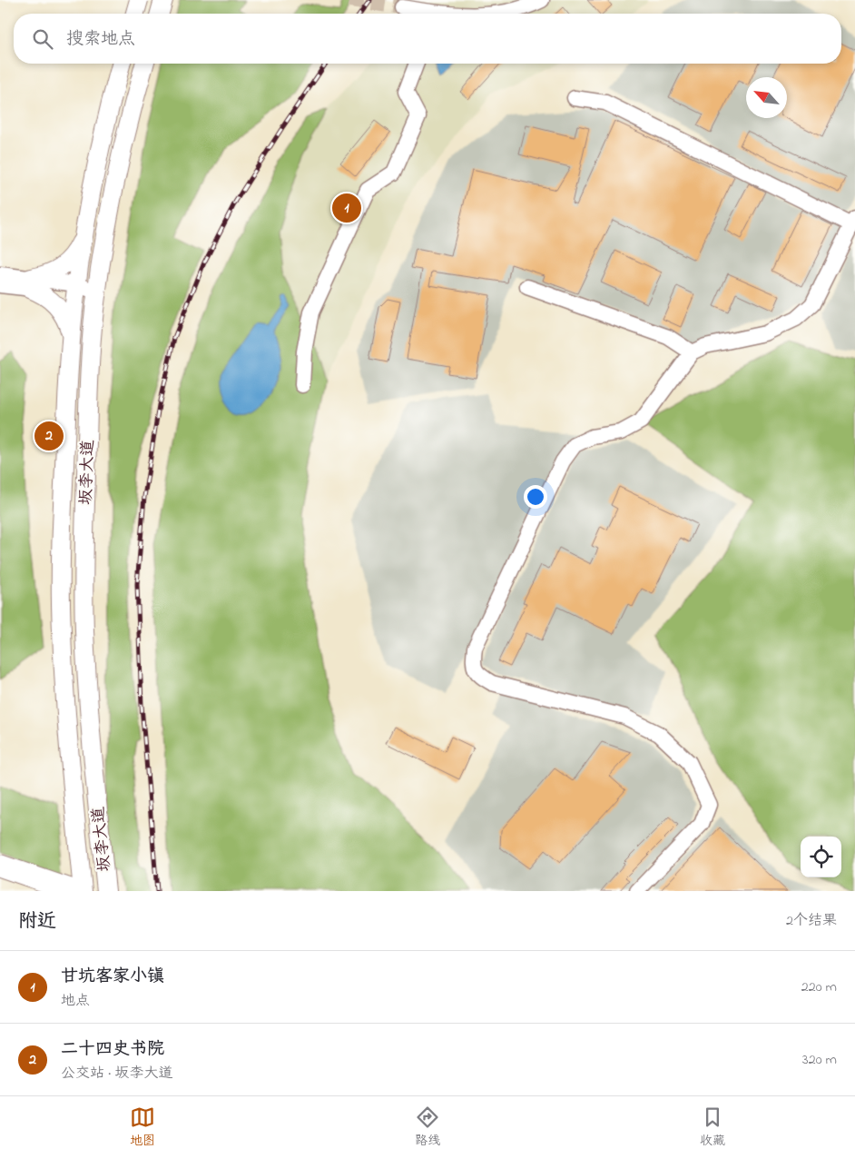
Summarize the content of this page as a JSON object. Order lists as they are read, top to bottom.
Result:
{
  "streets": {
    "main road": ["坂李大道"]
  },
  "north": "top left",
  "page": {
    "search": "搜索地点",
    "pins": ["1", "2"],
    "heading": ["附近", "2个结果"],
    "list": [
      {
        "mark": "1",
        "name": "甘坑客家小镇",
        "note": "地点",
        "value": "220 m"
      },
      {
        "mark": "2",
        "name": "二十四史书院",
        "note": "公交站 · 坂李大道",
        "value": "320 m"
      }
    ],
    "nav": ["地图", "路线", "收藏"]
  }
}
